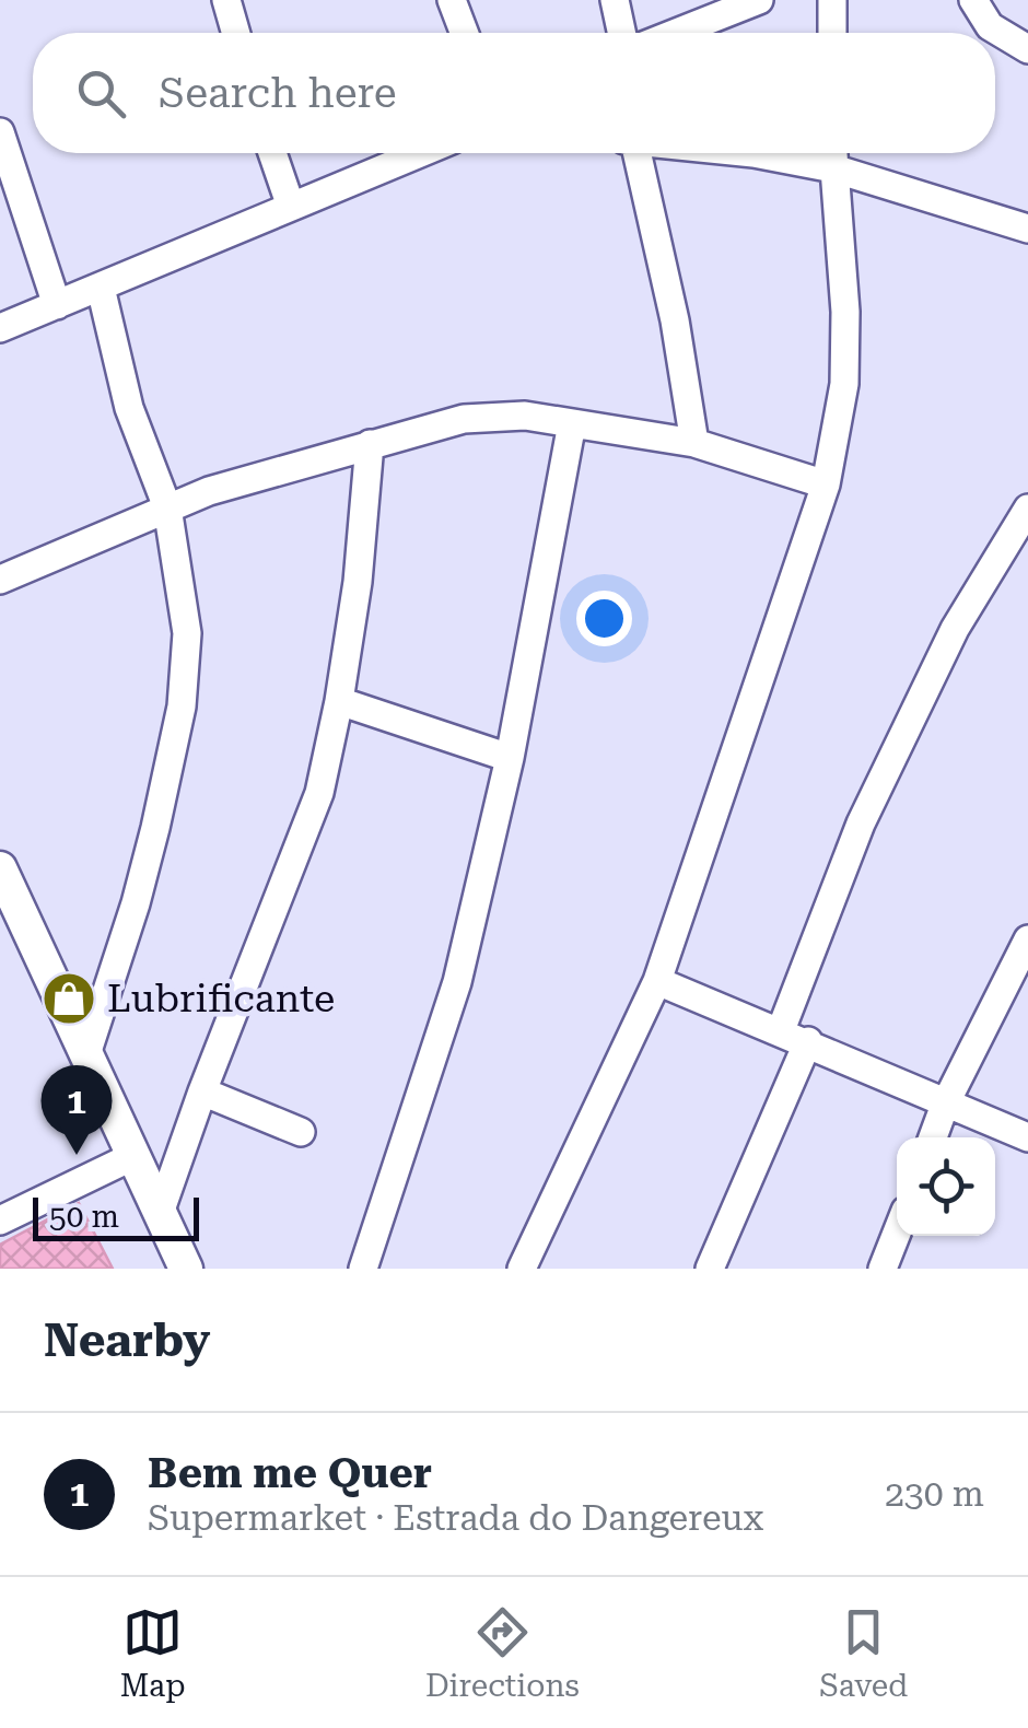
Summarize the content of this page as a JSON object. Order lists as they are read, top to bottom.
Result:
{
  "places": {
    "shop": ["Lubrificante"]
  },
  "scale_bar": "50 m",
  "page": {
    "search": "Search here",
    "pins": "1",
    "scale": "50 m",
    "heading": "Nearby",
    "list": [
      {
        "mark": "1",
        "name": "Bem me Quer",
        "note": "Supermarket · Estrada do Dangereux",
        "value": "230 m"
      }
    ],
    "nav": ["Map", "Directions", "Saved"]
  }
}
